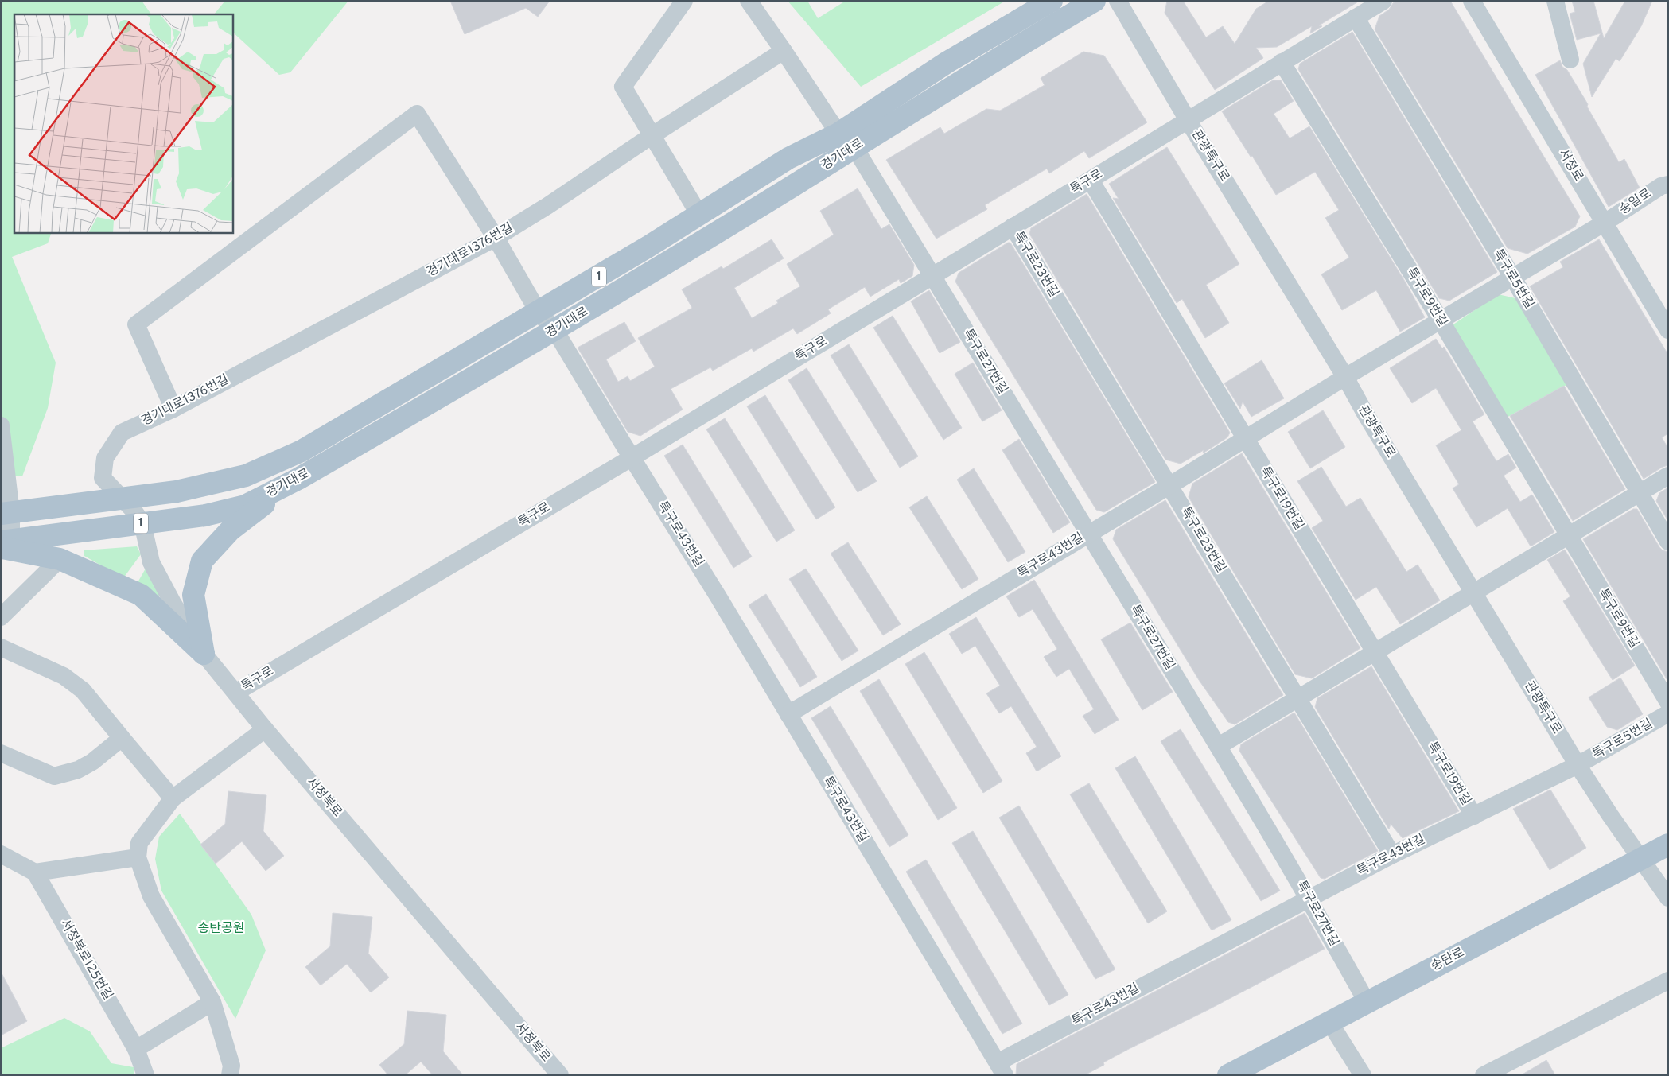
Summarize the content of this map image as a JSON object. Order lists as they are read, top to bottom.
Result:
{
  "streets": {
    "main road": ["경기대로", "1", "송탄로"],
    "street": [
      "관광특구로",
      "서정로",
      "특구로",
      "송일로",
      "경기대로1376번길",
      "특구로23번길",
      "특구로5번길",
      "특구로9번길",
      "특구로27번길",
      "특구로19번길",
      "특구로43번길",
      "서정북로",
      "서정북로125번길"
    ]
  },
  "crossings": [
    ["경기대로", "경기대로1376번길"],
    ["경기대로", "특구로27번길"],
    ["경기대로", "특구로43번길"],
    ["경기대로", "서정북로"],
    ["관광특구로", "특구로"],
    ["관광특구로", "송일로"],
    ["관광특구로", "특구로5번길"],
    ["관광특구로", "특구로43번길"],
    ["관광특구로", "송탄로"],
    ["서정로", "송일로"],
    ["특구로", "특구로23번길"],
    ["특구로", "특구로5번길"],
    ["특구로", "특구로9번길"],
    ["특구로", "특구로27번길"],
    ["특구로", "특구로19번길"],
    ["특구로", "특구로43번길"],
    ["특구로", "서정북로"],
    ["송일로", "특구로5번길"],
    ["송일로", "특구로9번길"],
    ["송일로", "특구로43번길"],
    ["경기대로1376번길", "특구로43번길"],
    ["경기대로1376번길", "서정북로"],
    ["특구로23번길", "특구로43번길"],
    ["특구로5번길", "특구로43번길"],
    ["특구로27번길", "특구로43번길"],
    ["특구로27번길", "송탄로"],
    ["특구로19번길", "특구로43번길"]
  ],
  "parks": ["송탄공원"]
}
